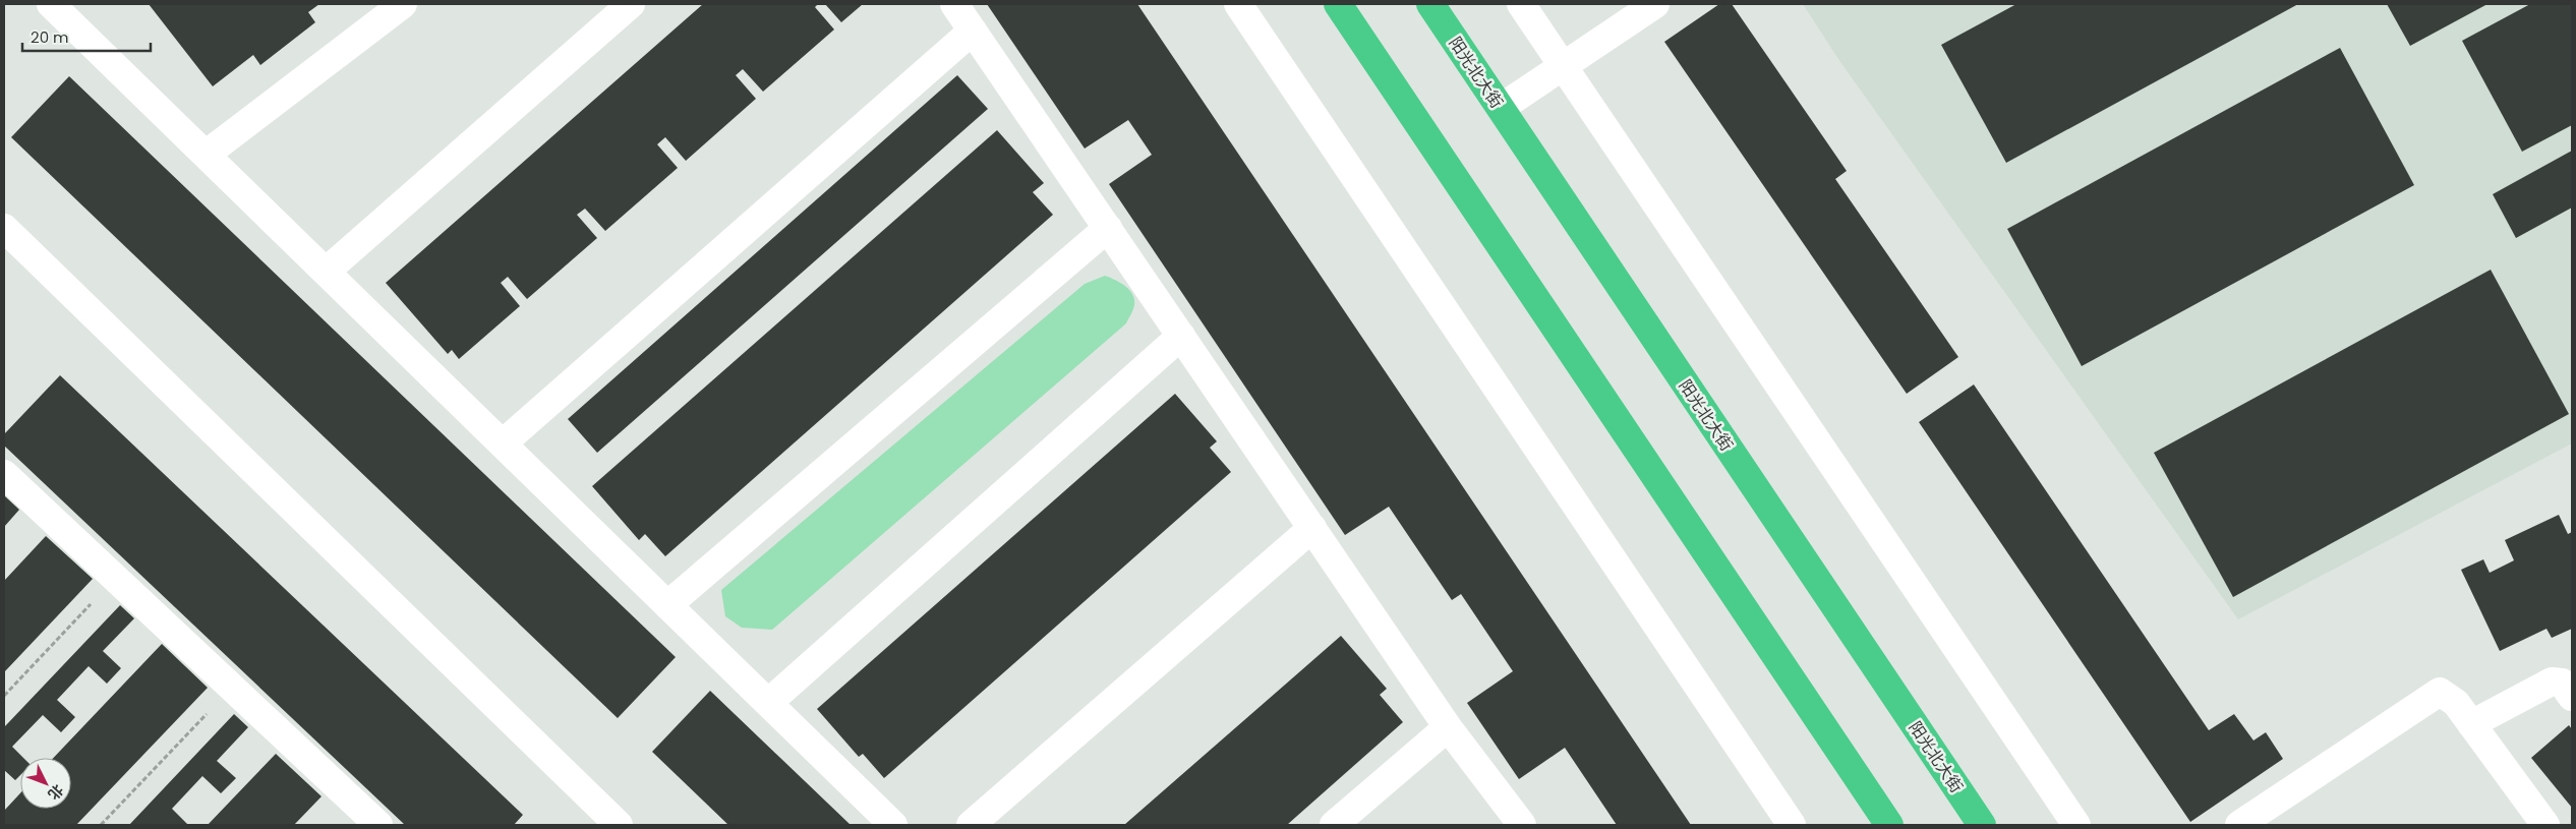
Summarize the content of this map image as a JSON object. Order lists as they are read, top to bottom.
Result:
{
  "streets": {
    "highway": ["阳光北大街"]
  },
  "scale_bar": "20 m",
  "north": "bottom right"
}
